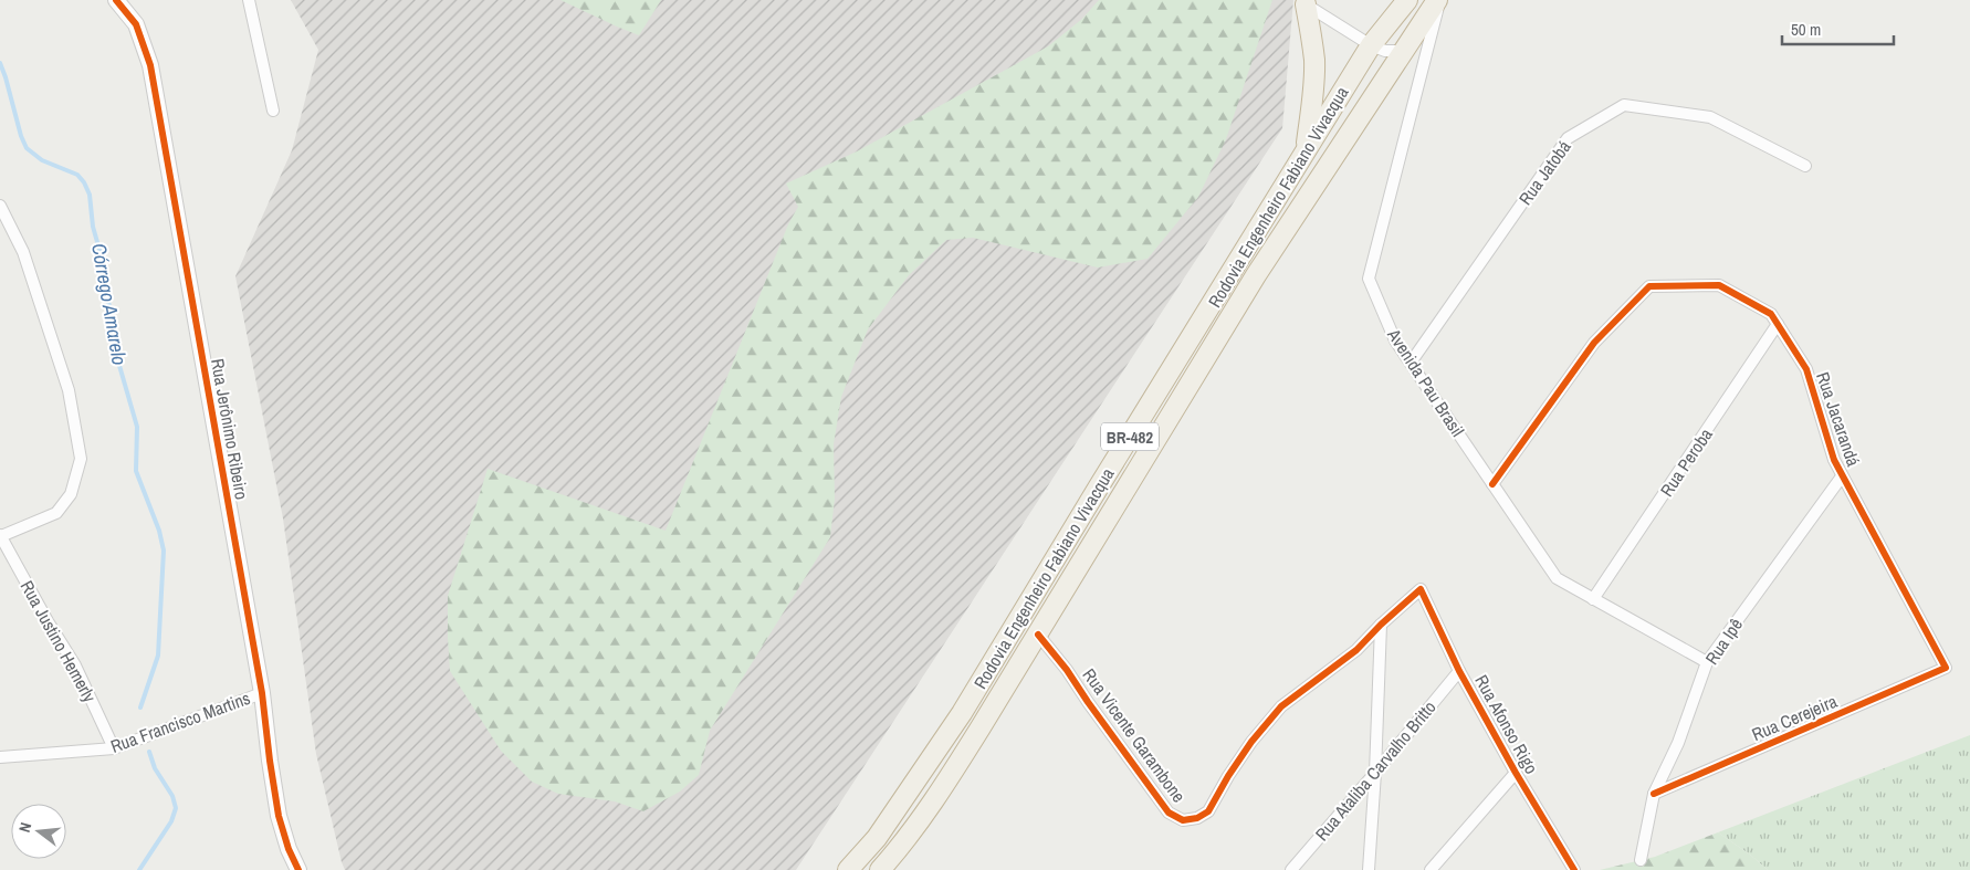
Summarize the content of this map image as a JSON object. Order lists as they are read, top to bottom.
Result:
{
  "streets": {
    "highway": ["Rodovia Engenheiro Fabiano Vivacqua", "BR-482"],
    "street": [
      "Rua Jatobá",
      "Avenida Pau Brasil",
      "Rua Jacarandá",
      "Rua Jerônimo Ribeiro",
      "Rua Peroba",
      "Rua Justino Hemerly",
      "Rua Ipê",
      "Rua Cerejeira",
      "Rua Francisco Martins",
      "Rua Afonso Rigo",
      "Rua Vicente Garambone",
      "Rua Ataliba Carvalho Britto"
    ]
  },
  "crossings": [
    ["Rua Jatobá", "Avenida Pau Brasil"],
    ["Rodovia Engenheiro Fabiano Vivacqua", "Avenida Pau Brasil"],
    ["Rodovia Engenheiro Fabiano Vivacqua", "Rua Vicente Garambone"],
    ["Avenida Pau Brasil", "Rua Jacarandá"],
    ["Avenida Pau Brasil", "Rua Peroba"],
    ["Avenida Pau Brasil", "Rua Ipê"],
    ["Rua Jacarandá", "Rua Peroba"],
    ["Rua Jacarandá", "Rua Ipê"],
    ["Rua Jacarandá", "Rua Cerejeira"],
    ["Rua Jerônimo Ribeiro", "Rua Francisco Martins"],
    ["Rua Justino Hemerly", "Rua Francisco Martins"],
    ["Rua Ipê", "Rua Cerejeira"],
    ["Rua Afonso Rigo", "Rua Vicente Garambone"],
    ["Rua Afonso Rigo", "Rua Ataliba Carvalho Britto"]
  ],
  "water": ["Córrego Amarelo"],
  "scale_bar": "50 m",
  "north": "left"
}
